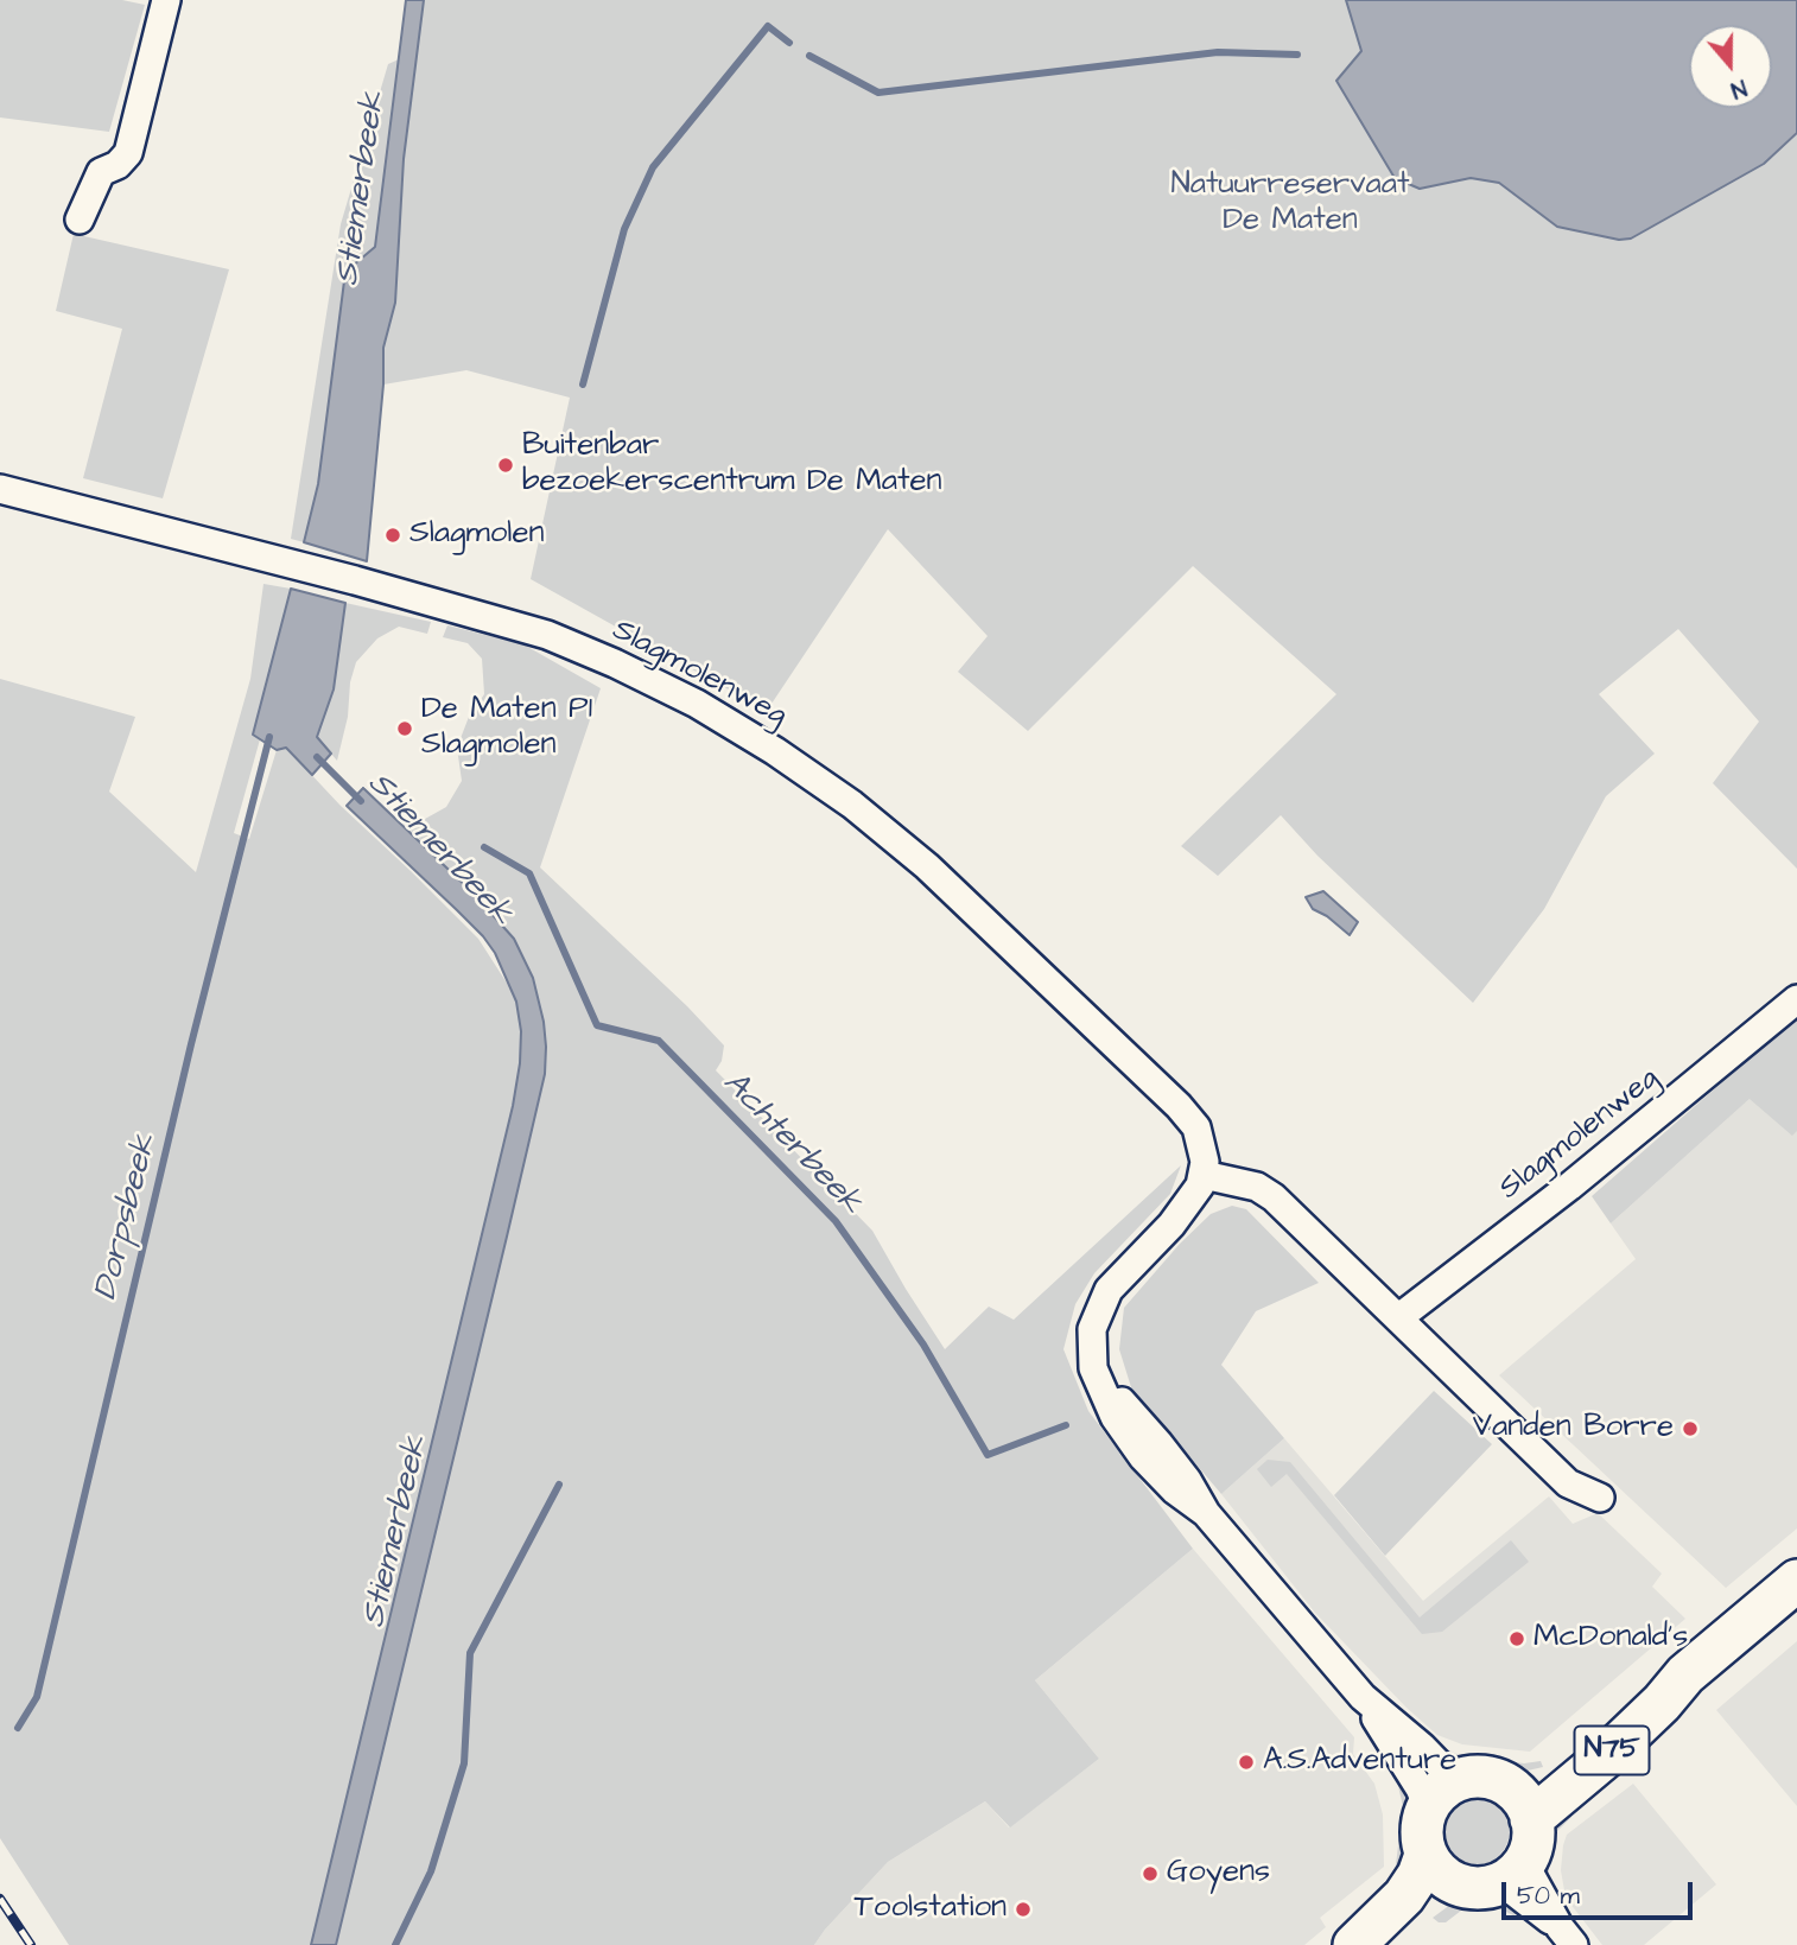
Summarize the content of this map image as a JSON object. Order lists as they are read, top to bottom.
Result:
{
  "streets": {
    "main road": ["N75"],
    "street": ["Slagmolenweg"]
  },
  "water": ["Stiemerbeek", "Achterbeek", "Dorpsbeek"],
  "parks": ["Natuurreservaat De Maten"],
  "places": [
    "Buitenbar bezoekerscentrum De Maten",
    "Slagmolen",
    "De Maten P1 Slagmolen",
    "Vanden Borre",
    "McDonald's",
    "A.S.Adventure",
    "Goyens",
    "Toolstation"
  ],
  "scale_bar": "50 m",
  "north": "bottom"
}
